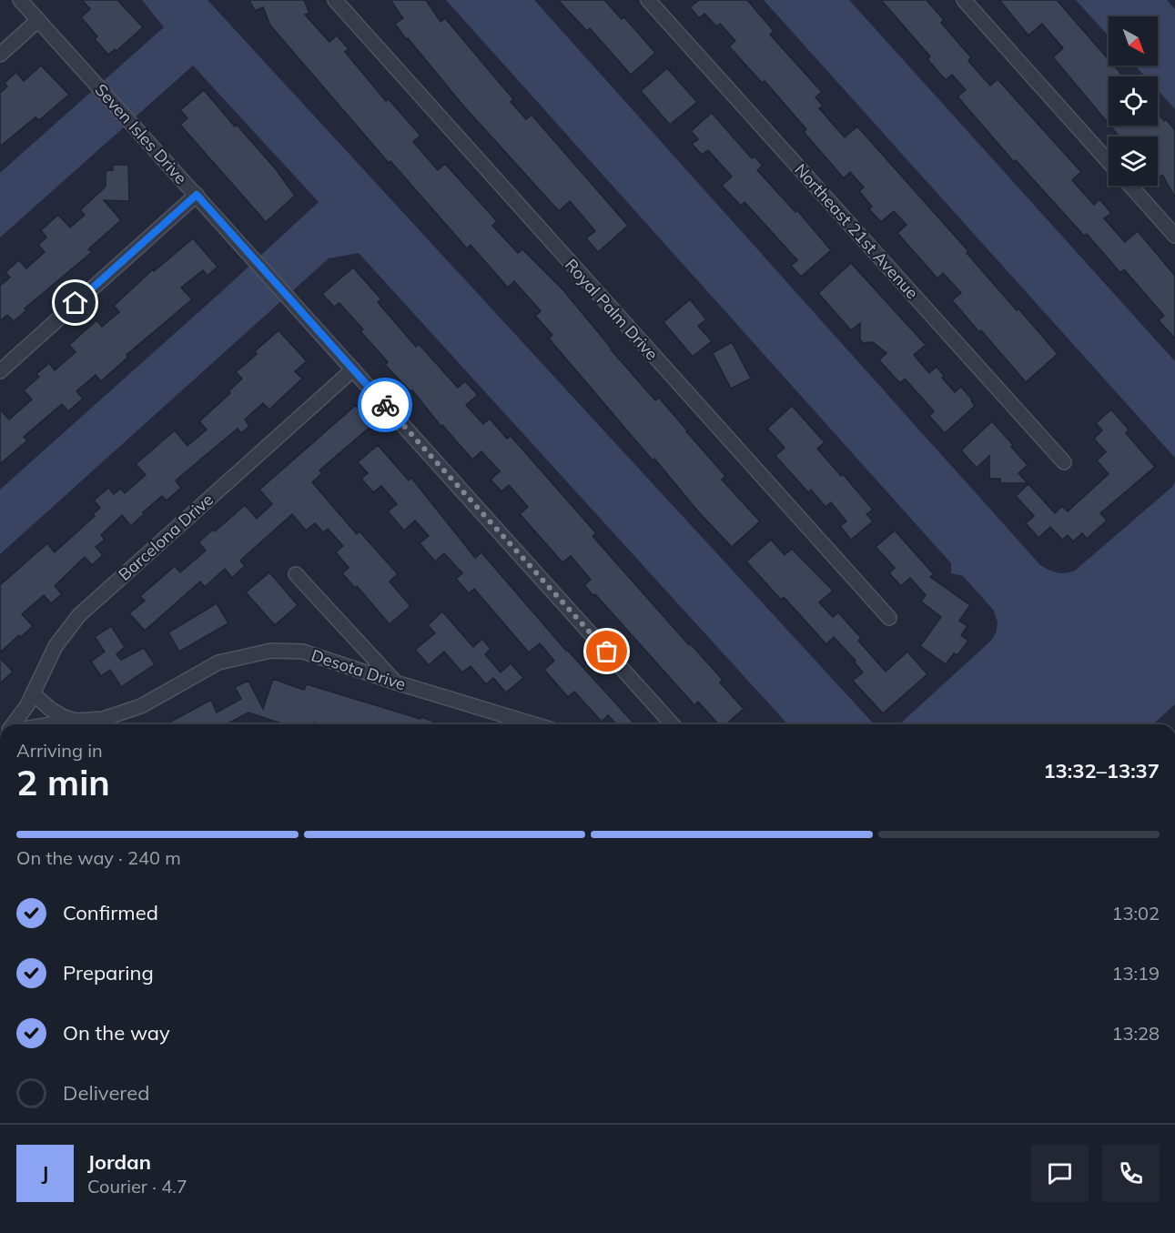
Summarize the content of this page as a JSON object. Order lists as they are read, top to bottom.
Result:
{
  "streets": {
    "street": [
      "Seven Isles Drive",
      "Northeast 21st Avenue",
      "Royal Palm Drive",
      "Barcelona Drive",
      "Desota Drive"
    ]
  },
  "crossings": [
    ["Seven Isles Drive", "Barcelona Drive"],
    ["Barcelona Drive", "Desota Drive"]
  ],
  "north": "bottom right",
  "page": {
    "heading": ["2 min", "Arriving in", "13:32–13:37"],
    "panel": ["Jordan", "Courier · 4.7"],
    "bar": "On the way · 240 m",
    "list": [
      ["Confirmed", "13:02"],
      ["Preparing", "13:19"],
      ["On the way", "13:28"],
      "Delivered"
    ],
    "round": "J"
  }
}
